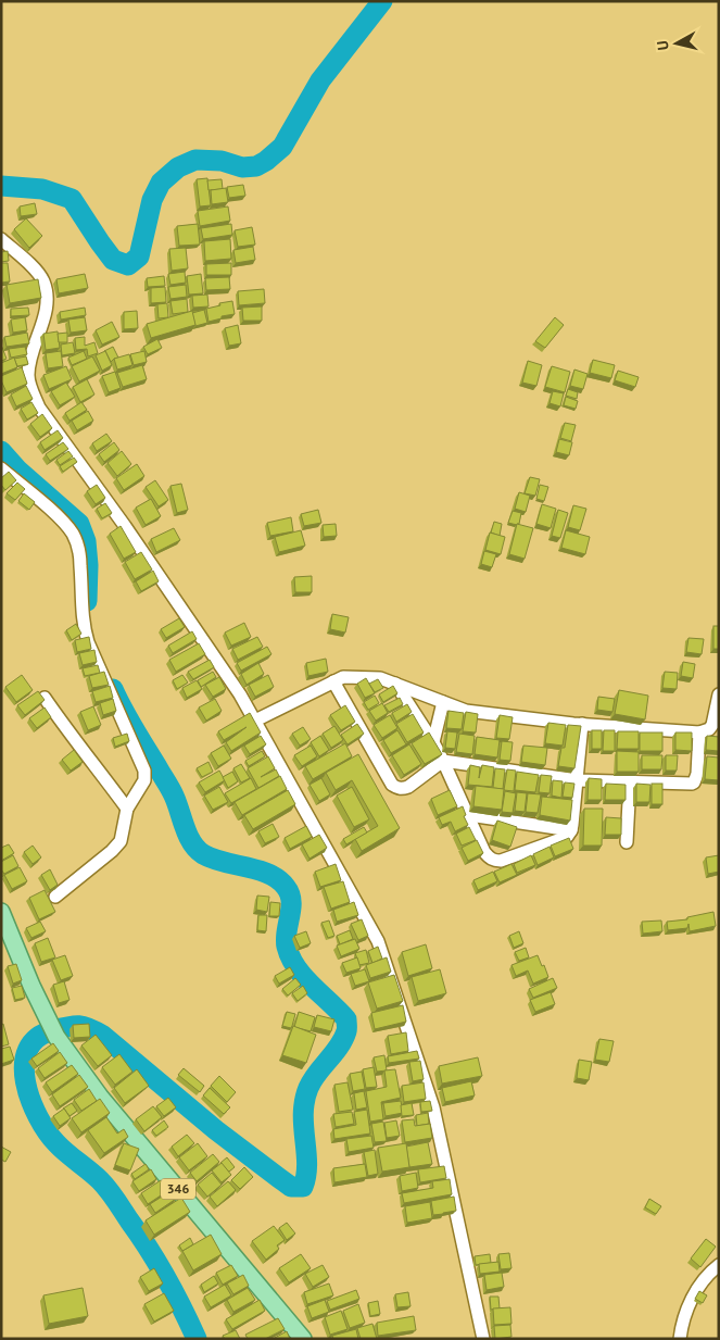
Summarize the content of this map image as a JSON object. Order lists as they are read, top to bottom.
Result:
{
  "streets": {
    "main road": ["346"]
  },
  "north": "left"
}
